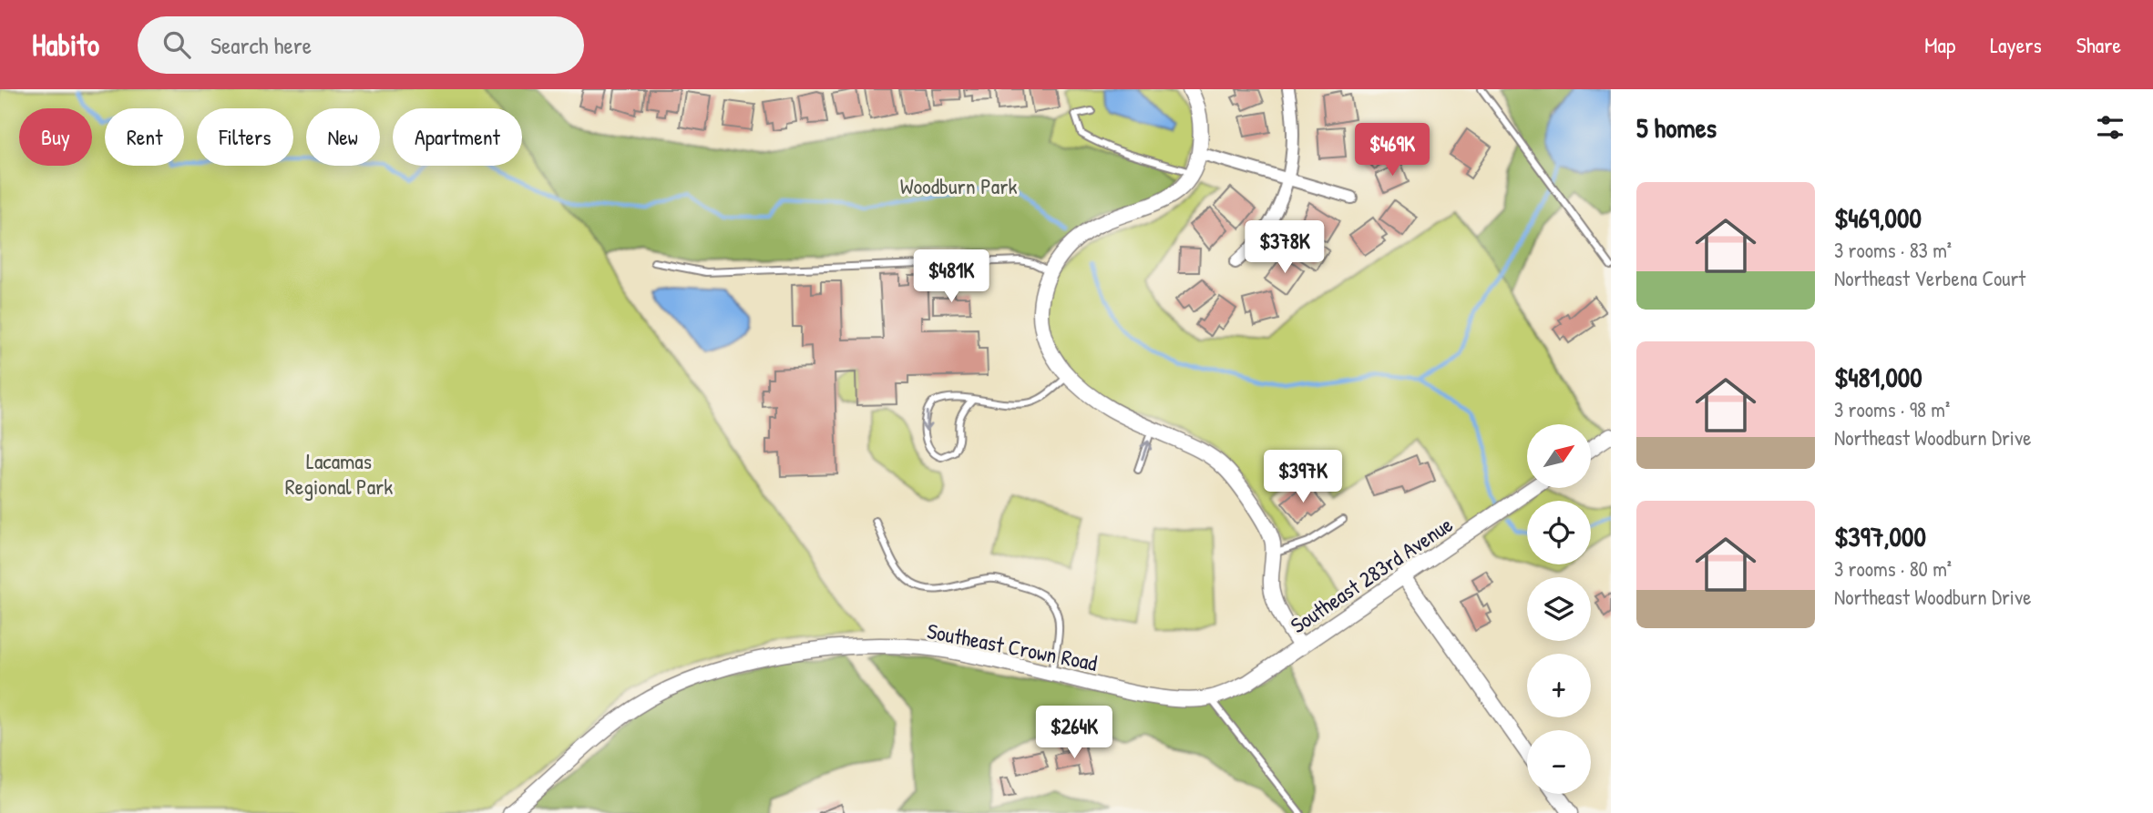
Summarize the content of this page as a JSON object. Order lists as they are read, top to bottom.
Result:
{
  "streets": {
    "street": ["Southeast 283rd Avenue", "Southeast Crown Road"]
  },
  "crossings": [
    ["Southeast 283rd Avenue", "Southeast Crown Road"]
  ],
  "parks": ["Woodburn Park", "Lacamas Regional Park"],
  "north": "top right",
  "page": {
    "header": "Habito",
    "search": "Search here",
    "nav": ["Map", "Layers", "Share"],
    "heading": "5 homes",
    "chip": [
      "Buy",
      "Rent",
      "Filters",
      "New",
      "Apartment"
    ],
    "price": [
      "$469K",
      "$378K",
      "$481K",
      "$397K",
      "$264K"
    ],
    "list": [
      {
        "name": "$469,000",
        "note": "3 rooms · 83 m² · Northeast Verbena Court"
      },
      {
        "name": "$481,000",
        "note": "3 rooms · 98 m² · Northeast Woodburn Drive"
      },
      {
        "name": "$397,000",
        "note": "3 rooms · 80 m² · Northeast Woodburn Drive"
      }
    ],
    "map_buttons": ["+", "−"]
  }
}
